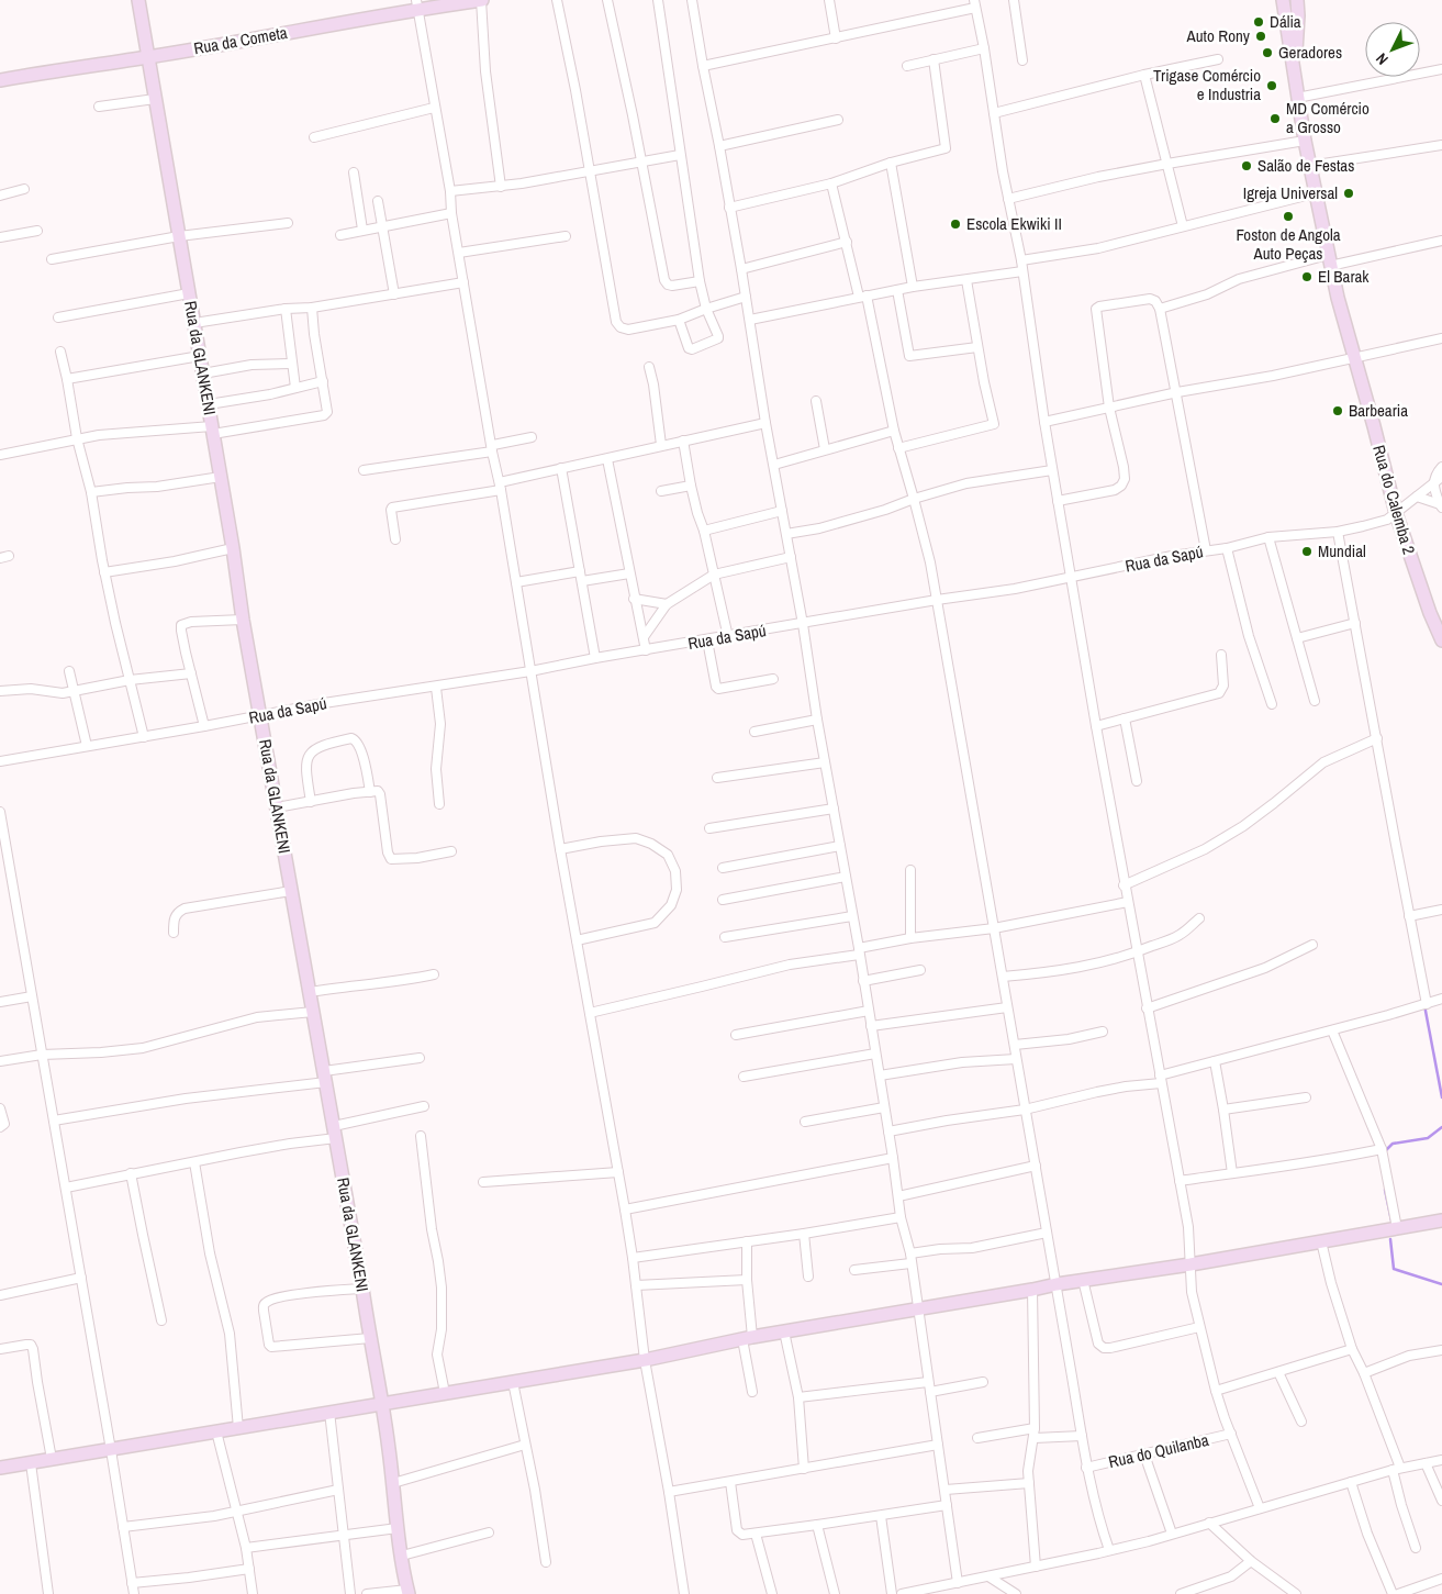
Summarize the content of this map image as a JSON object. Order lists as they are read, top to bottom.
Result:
{
  "streets": {
    "street": [
      "Rua da Cometa",
      "Rua da GLANKENI",
      "Rua do Calemba 2",
      "Rua da Sapú",
      "Rua do Quilanba"
    ]
  },
  "crossings": [
    ["Rua da Cometa", "Rua da GLANKENI"],
    ["Rua da GLANKENI", "Rua da Sapú"],
    ["Rua do Calemba 2", "Rua da Sapú"]
  ],
  "places": [
    "Dália",
    "Auto Rony",
    "Geradores",
    "Trigase Comércio e Industria",
    "MD Comércio a Grosso",
    "Salão de Festas",
    "Igreja Universal",
    "Foston de Angola Auto Peças",
    "Escola Ekwiki II",
    "El Barak",
    "Barbearia",
    "Mundial"
  ],
  "north": "bottom left"
}
